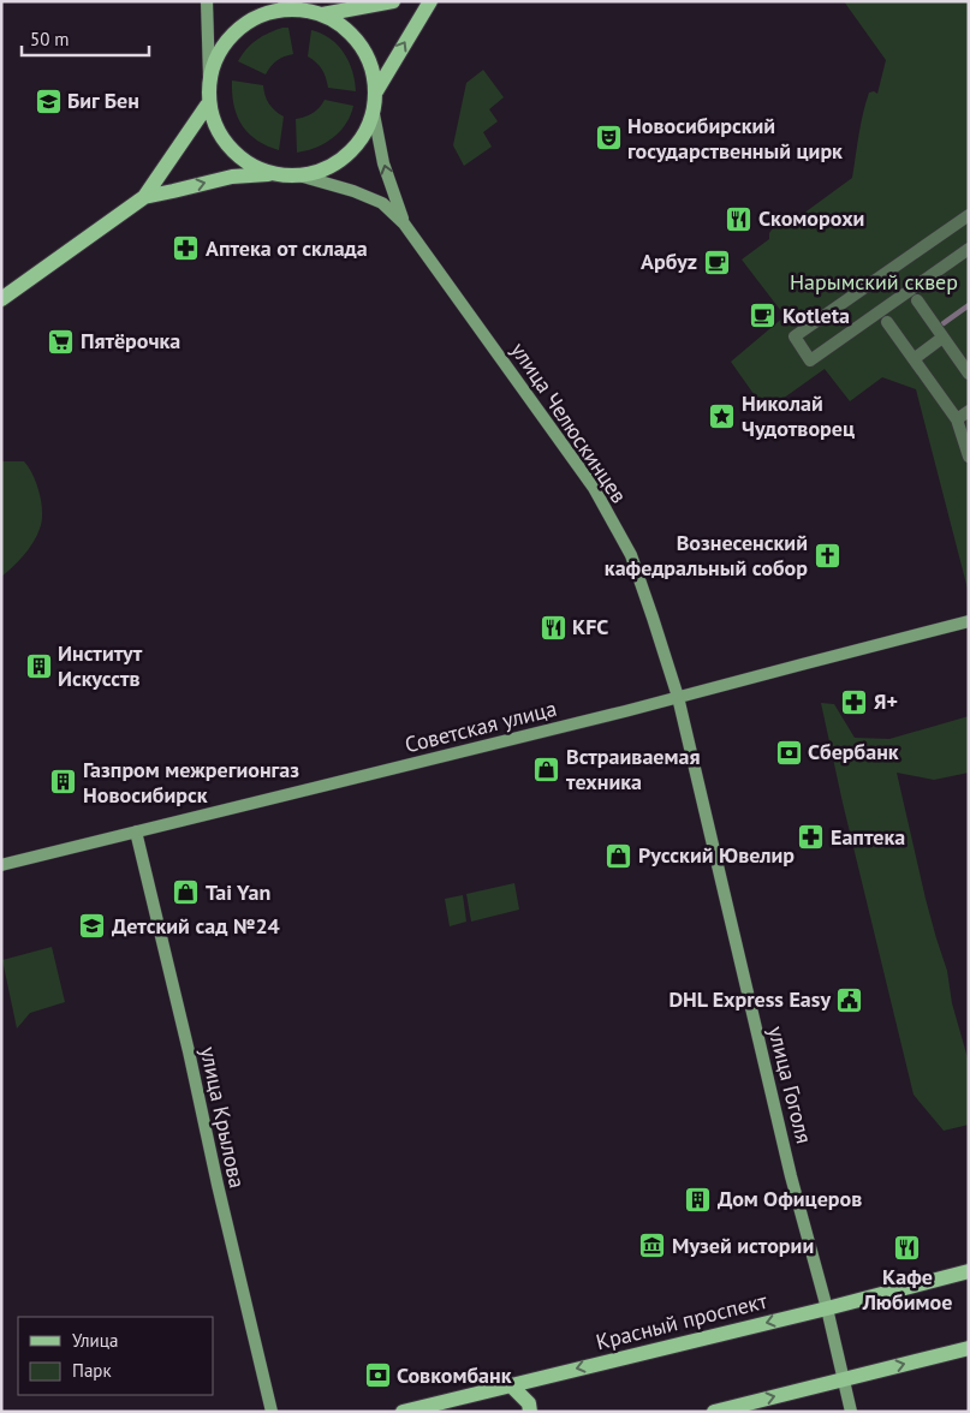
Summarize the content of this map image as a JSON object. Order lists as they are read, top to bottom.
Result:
{
  "streets": {
    "main road": [
      "улица Челюскинцев",
      "Советская улица",
      "улица Гоголя",
      "улица Крылова",
      "Красный проспект"
    ]
  },
  "crossings": [
    ["улица Челюскинцев", "Советская улица"],
    ["улица Челюскинцев", "улица Гоголя"],
    ["Советская улица", "улица Гоголя"],
    ["Советская улица", "улица Крылова"],
    ["улица Гоголя", "Красный проспект"]
  ],
  "parks": ["Нарымский сквер"],
  "places": {
    "school or university": ["Биг Бен", "Детский сад №24"],
    "theatre": ["Новосибирский государственный цирк"],
    "restaurant": ["Скоморохи", "KFC", "Кафе Любимое"],
    "pharmacy": ["Аптека от склада", "Я+", "Еаптека"],
    "cafe": ["Арбуz", "Kotleta"],
    "supermarket": ["Пятёрочка"],
    "place": ["Николай Чудотворец"],
    "church": ["Вознесенский кафедральный собор"],
    "building": ["Институт Искусств", "Газпром межрегионгаз Новосибирск", "Дом Офицеров"],
    "bank": ["Сбербанк", "Совкомбанк"],
    "shop": ["Встраиваемая техника", "Русский Ювелир", "Tai Yan"],
    "public building": ["DHL Express Easy"],
    "museum": ["Музей истории"]
  },
  "legend": ["Улица", "Парк"],
  "scale_bar": "50 m"
}
